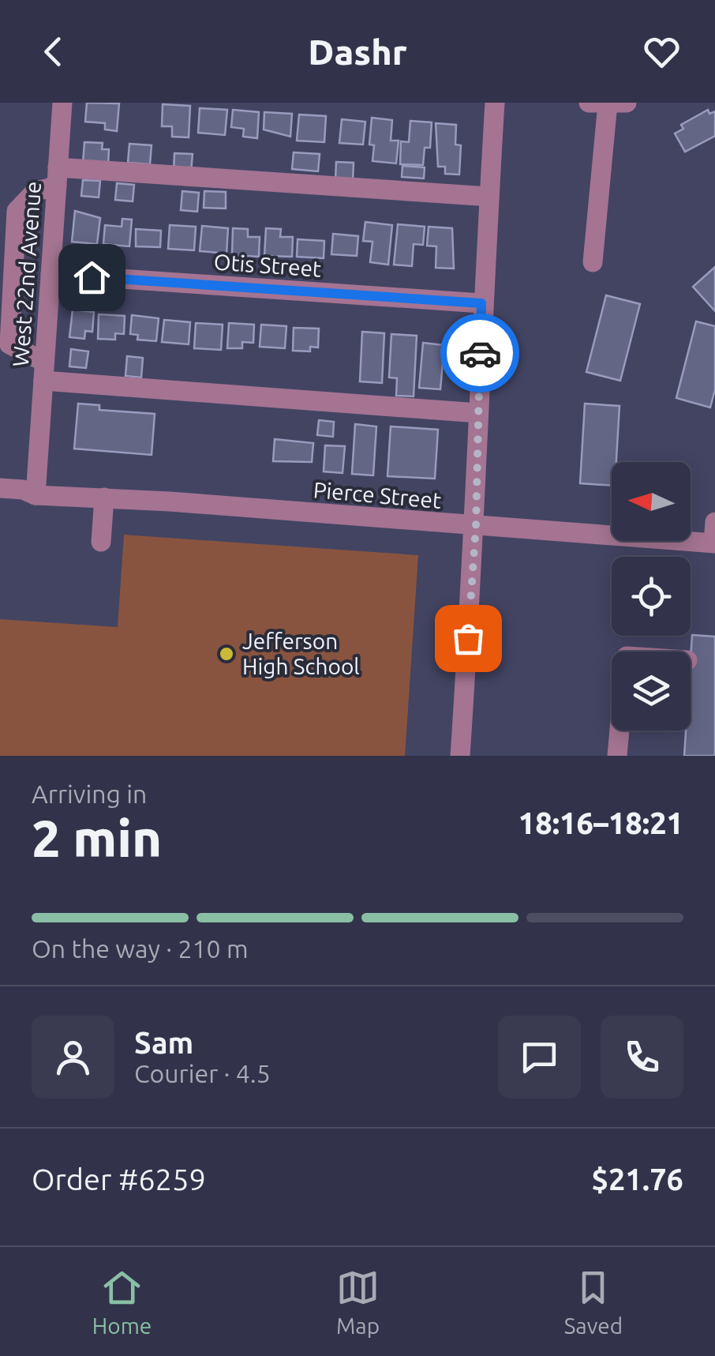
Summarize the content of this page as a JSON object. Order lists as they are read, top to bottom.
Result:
{
  "streets": {
    "street": ["Otis Street", "West 22nd Avenue", "Pierce Street"]
  },
  "crossings": [
    ["Otis Street", "West 22nd Avenue"],
    ["West 22nd Avenue", "Pierce Street"]
  ],
  "places": ["Jefferson High School"],
  "north": "left",
  "page": {
    "header": "Dashr",
    "heading": ["2 min", "Arriving in", "18:16–18:21"],
    "panel": [
      "Sam",
      "Courier · 4.5",
      "Order #6259",
      "$21.76"
    ],
    "bar": "On the way · 210 m",
    "tabs": ["Home", "Map", "Saved"]
  }
}
